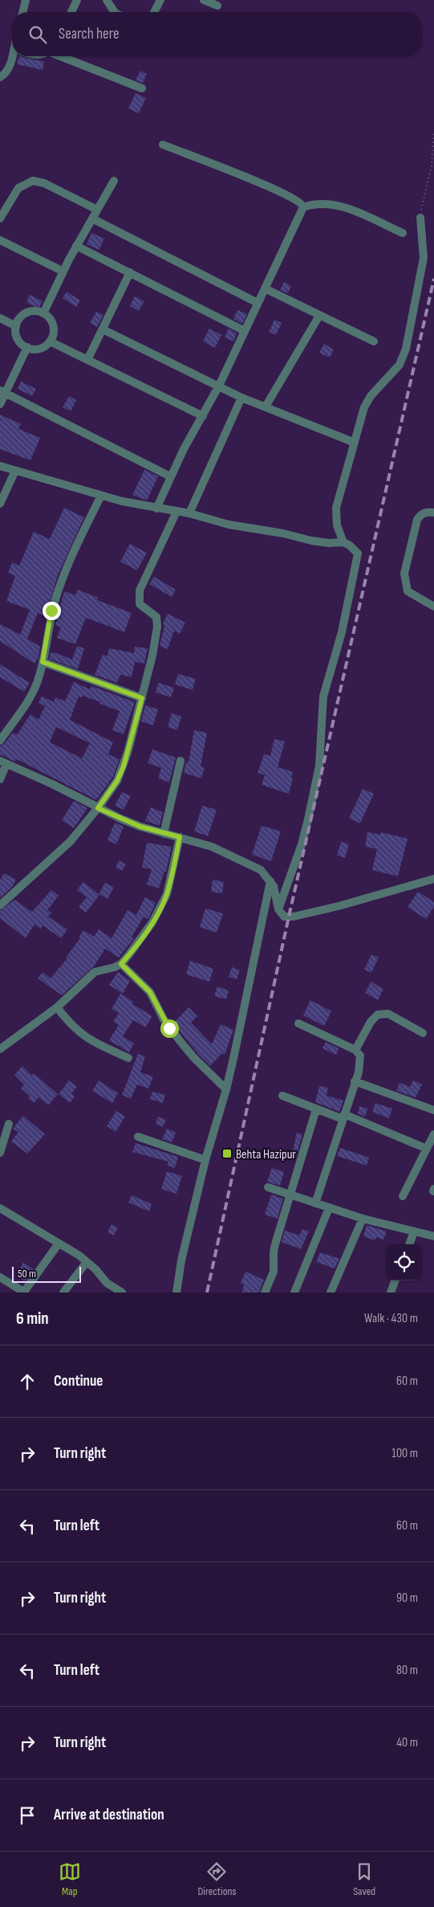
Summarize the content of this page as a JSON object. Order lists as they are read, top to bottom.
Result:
{
  "places": {
    "transit": ["Behta Hazipur"]
  },
  "scale_bar": "50 m",
  "page": {
    "search": "Search here",
    "scale": "50 m",
    "heading": ["6 min", "Walk · 430 m"],
    "list": [
      ["Continue", "60 m"],
      ["Turn right", "100 m"],
      ["Turn left", "60 m"],
      ["Turn right", "90 m"],
      ["Turn left", "80 m"],
      ["Turn right", "40 m"],
      "Arrive at destination"
    ],
    "nav": ["Map", "Directions", "Saved"]
  }
}
